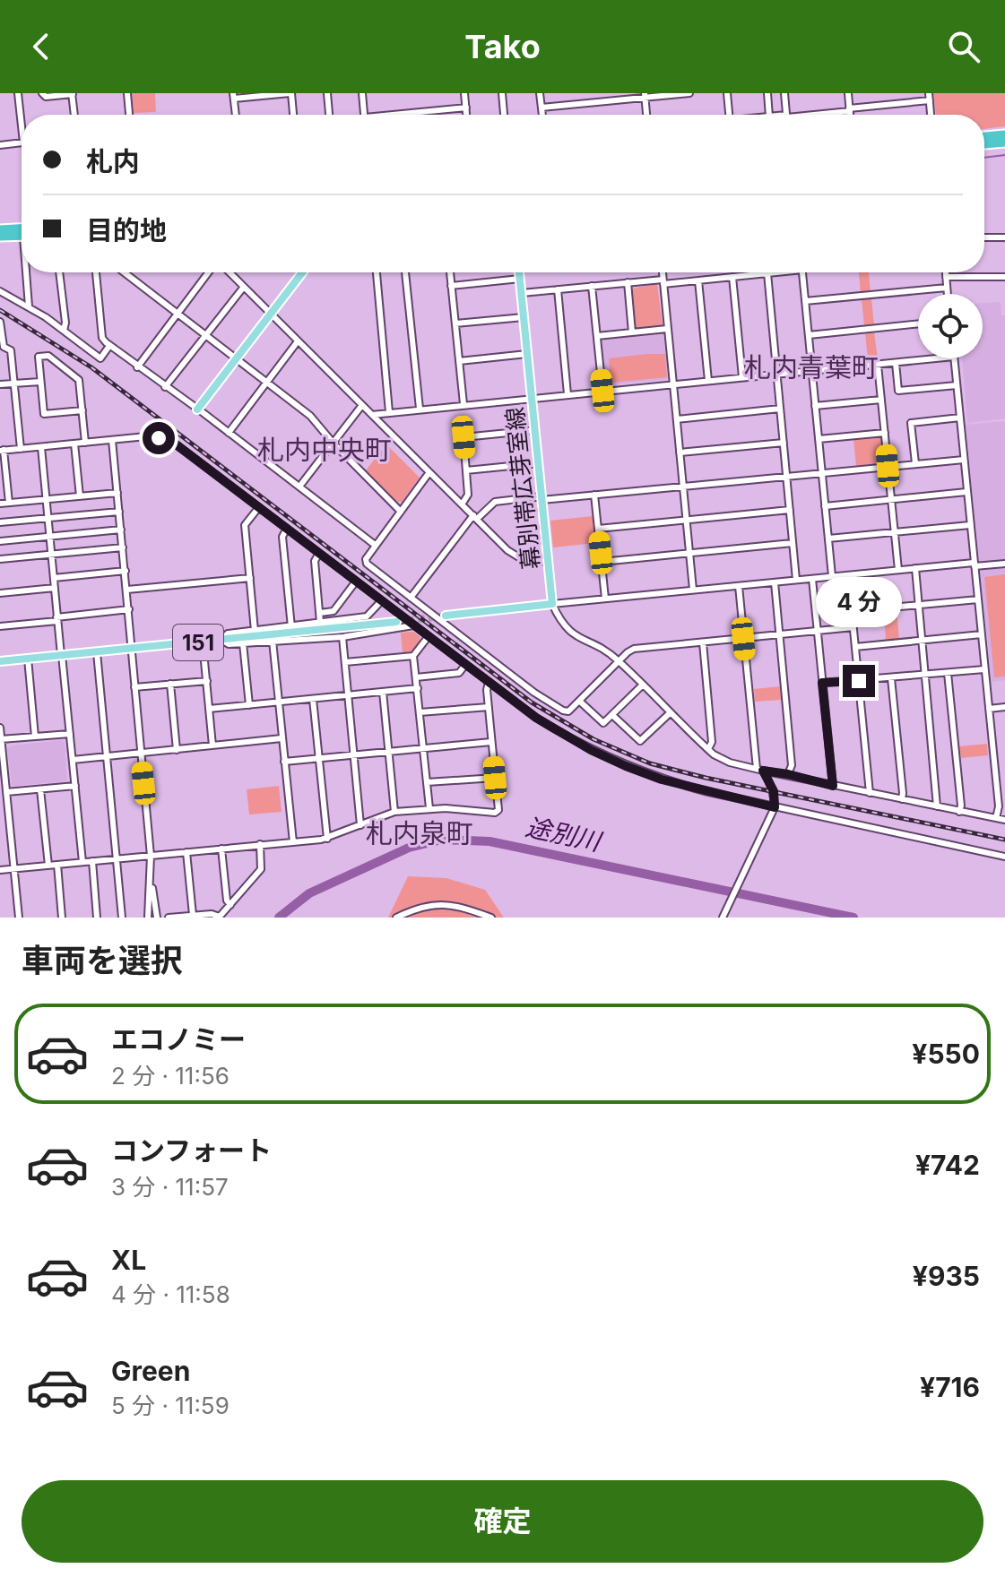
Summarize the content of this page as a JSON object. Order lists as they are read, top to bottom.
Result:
{
  "streets": {
    "main road": ["幕別帯広芽室線", "151"]
  },
  "districts": ["札内青葉町", "札内中央町", "札内泉町"],
  "water": ["途別川"],
  "page": {
    "header": "Tako",
    "banner": ["札内", "目的地"],
    "bubble": "4 分",
    "heading": "車両を選択",
    "list": [
      {
        "name": "エコノミー",
        "note": "2 分 · 11:56",
        "value": "¥550"
      },
      {
        "name": "コンフォート",
        "note": "3 分 · 11:57",
        "value": "¥742"
      },
      {
        "name": "XL",
        "note": "4 分 · 11:58",
        "value": "¥935"
      },
      {
        "name": "Green",
        "note": "5 分 · 11:59",
        "value": "¥716"
      }
    ],
    "buttons": "確定"
  }
}
